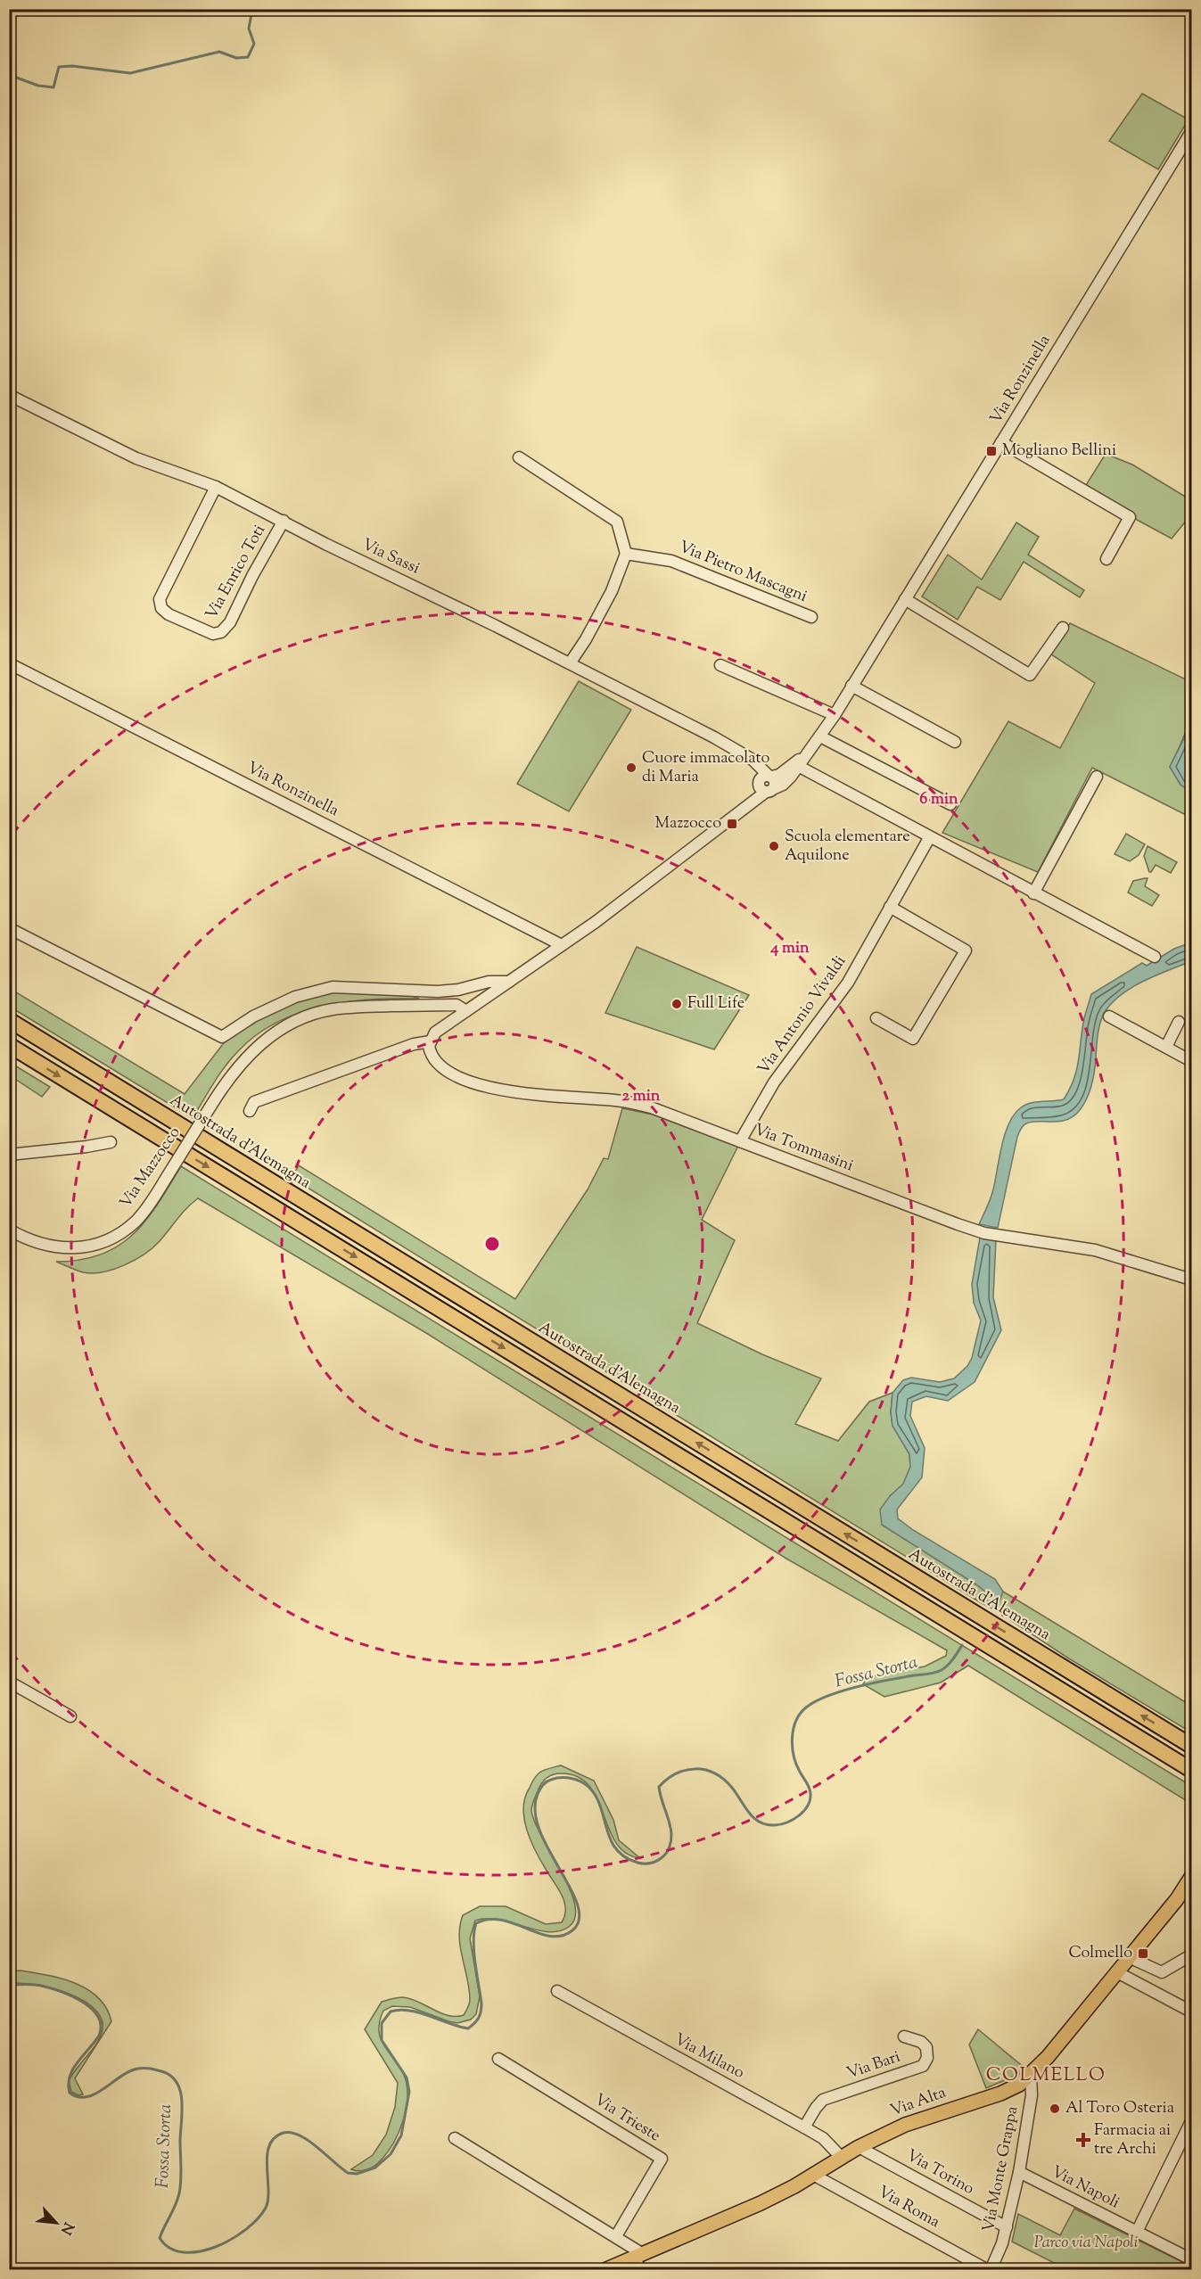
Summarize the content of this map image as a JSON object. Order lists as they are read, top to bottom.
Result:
{
  "streets": {
    "highway": ["Autostrada d'Alemagna"],
    "main road": ["Via Alta"],
    "street": [
      "Via Ronzinella",
      "Via Sassi",
      "Via Enrico Toti",
      "Via Pietro Mascagni",
      "Via Antonio Vivaldi",
      "Via Tommasini",
      "Via Mazzocco",
      "Via Milano",
      "Via Bari",
      "Via Trieste",
      "Via Monte Grappa",
      "Via Torino",
      "Via Napoli",
      "Via Roma"
    ]
  },
  "crossings": [
    ["Via Ronzinella", "Via Sassi"],
    ["Via Ronzinella", "Via Tommasini"],
    ["Via Ronzinella", "Via Mazzocco"],
    ["Via Sassi", "Via Enrico Toti"],
    ["Via Antonio Vivaldi", "Via Tommasini"],
    ["Via Milano", "Via Bari"],
    ["Via Milano", "Via Alta"],
    ["Via Alta", "Via Monte Grappa"],
    ["Via Alta", "Via Torino"],
    ["Via Alta", "Via Roma"],
    ["Via Monte Grappa", "Via Torino"],
    ["Via Monte Grappa", "Via Napoli"],
    ["Via Monte Grappa", "Via Roma"]
  ],
  "districts": ["COLMELLO"],
  "water": ["Fossa Storta"],
  "parks": ["Parco via Napoli"],
  "places": {
    "transit": ["Mogliano Bellini", "Mazzocco", "Colmello"],
    "other": [
      "Cuore immacolato di Maria",
      "Scuola elementare Aquilone",
      "Full Life",
      "Al Toro Osteria"
    ],
    "health": ["Farmacia ai tre Archi"]
  },
  "north": "bottom right",
  "rings": ["6 min", "4 min", "2 min"]
}
